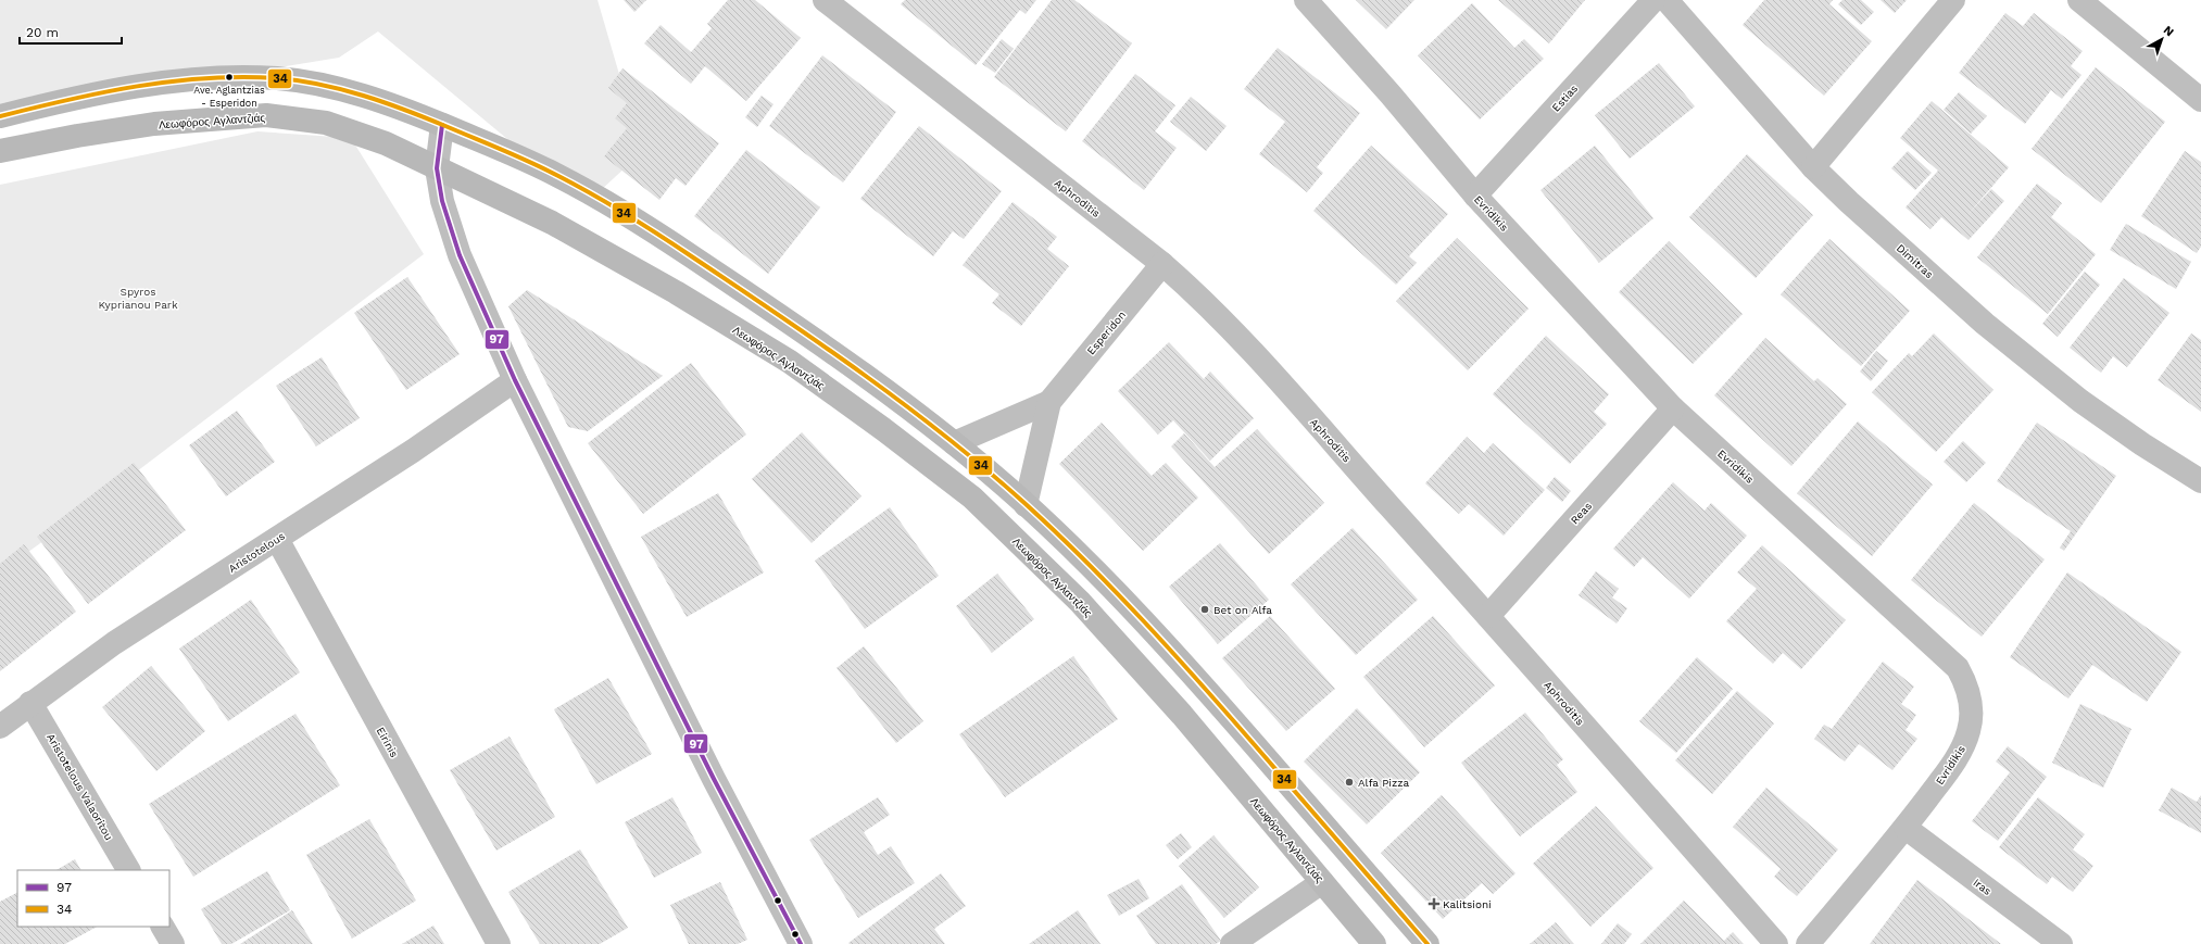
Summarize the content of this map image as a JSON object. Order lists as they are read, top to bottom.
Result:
{
  "streets": {
    "main road": ["Λεωφόρος Αγλαντζιάς"],
    "street": [
      "Estias",
      "Aphroditis",
      "Evridikis",
      "Dimitras",
      "Esperidon",
      "Reas",
      "Aristotelous",
      "Eirinis",
      "Aristotelous Valaoritou",
      "Iras"
    ]
  },
  "crossings": [
    ["Estias", "Evridikis"],
    ["Aphroditis", "Esperidon"],
    ["Aphroditis", "Reas"],
    ["Evridikis", "Reas"],
    ["Evridikis", "Iras"],
    ["Aristotelous", "Eirinis"],
    ["Aristotelous", "Aristotelous Valaoritou"]
  ],
  "parks": ["Spyros Kyprianou Park"],
  "places": {
    "other": ["Ave. Aglantzias - Esperidon", "Bet on Alfa", "Alfa Pizza"],
    "health": ["Kalitsioni"]
  },
  "lines": ["transit line 34", "transit line 97"],
  "legend": ["97", "34"],
  "scale_bar": "20 m",
  "north": "top right"
}
